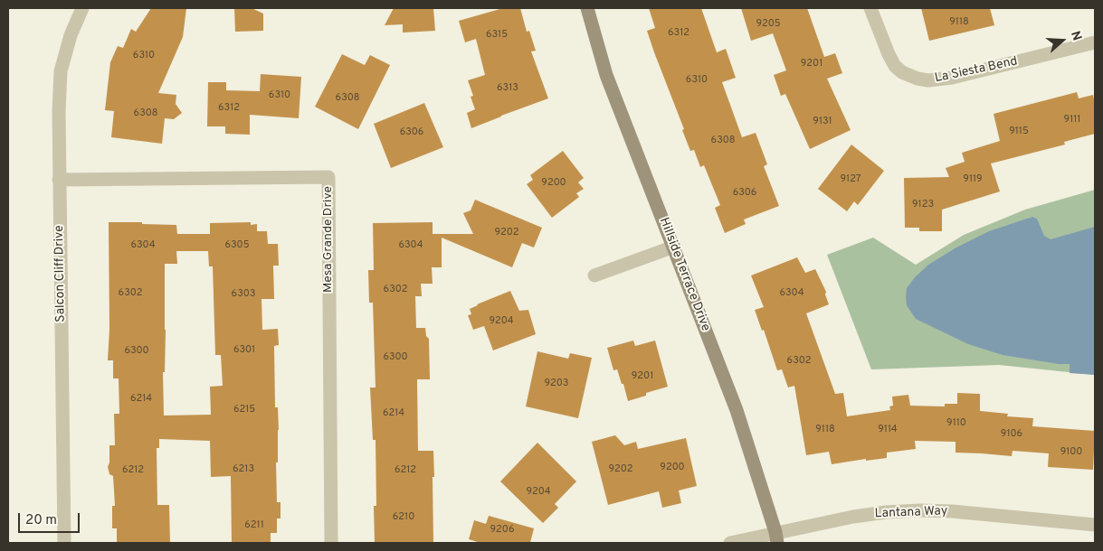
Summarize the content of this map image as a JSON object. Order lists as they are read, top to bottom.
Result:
{
  "streets": {
    "street": [
      "La Siesta Bend",
      "Mesa Grande Drive",
      "Salcon Cliff Drive",
      "Hillside Terrace Drive",
      "Lantana Way"
    ]
  },
  "crossings": [
    ["Mesa Grande Drive", "Salcon Cliff Drive"],
    ["Hillside Terrace Drive", "Lantana Way"]
  ],
  "house_numbers": [
    "9118",
    "9205",
    "6312",
    "6315",
    "6310",
    "9201",
    "6310",
    "6313",
    "6310",
    "6308",
    "6312",
    "6308",
    "9111",
    "9131",
    "9115",
    "6306",
    "6308",
    "9127",
    "9119",
    "9200",
    "6306",
    "9123",
    "9202",
    "6304",
    "6305",
    "6304",
    "6302",
    "6302",
    "6304",
    "6303",
    "9204",
    "6301",
    "6300",
    "6300",
    "6302",
    "9201",
    "9203",
    "6214",
    "6215",
    "6214",
    "9110",
    "9118",
    "9114",
    "9106",
    "9100",
    "9200",
    "6213",
    "9202",
    "6212",
    "6212",
    "9204",
    "6210",
    "6211",
    "9206"
  ],
  "scale_bar": "20 m",
  "north": "right"
}
